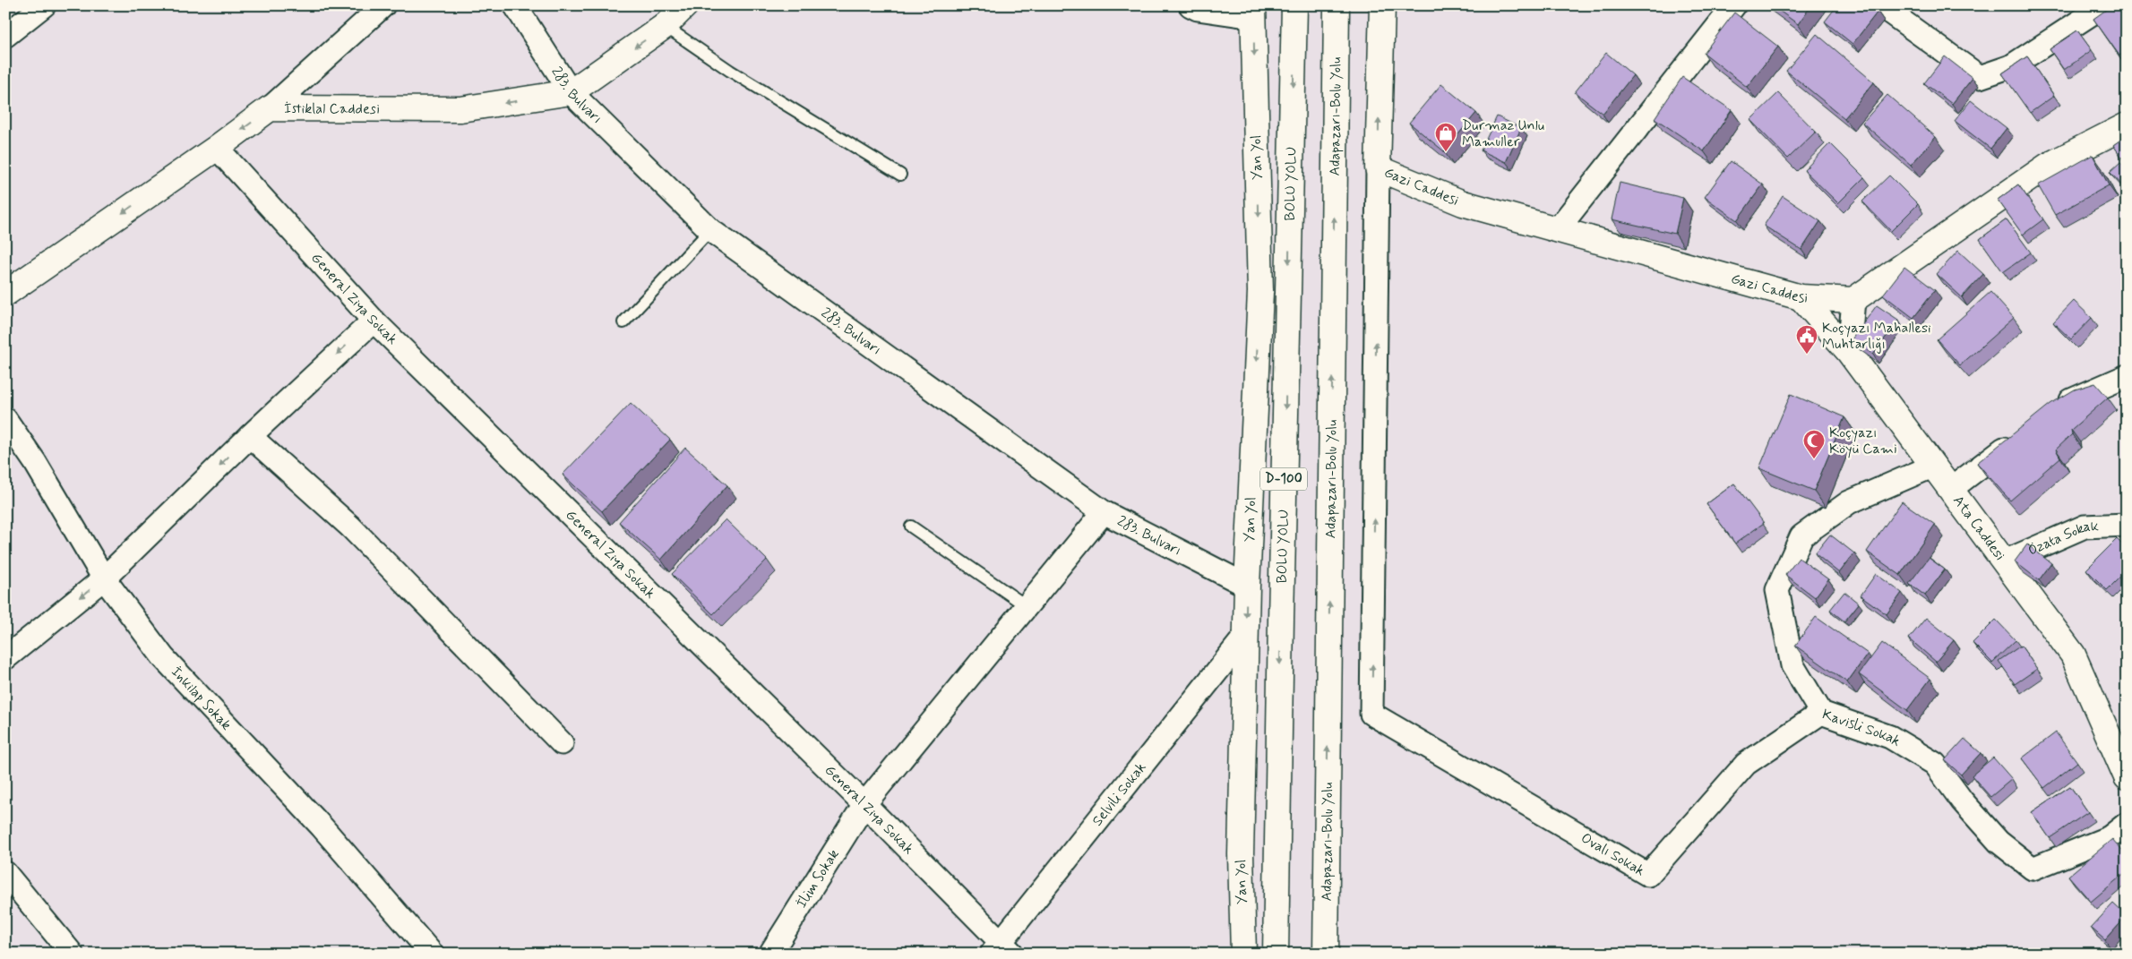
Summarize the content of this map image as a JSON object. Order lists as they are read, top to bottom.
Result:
{
  "streets": {
    "main road": [
      "İstiklal Caddesi",
      "Adapazarı-Bolu Yolu",
      "Yan Yol",
      "BOLU YOLU",
      "Gazi Caddesi",
      "D-100",
      "Ata Caddesi"
    ],
    "street": [
      "283. Bulvarı",
      "General Ziya Sokak",
      "Özata Sokak",
      "İnkilap Sokak",
      "Kavisli Sokak",
      "Selvili Sokak",
      "Ovalı Sokak",
      "İlim Sokak"
    ]
  },
  "crossings": [
    ["283. Bulvarı", "İstiklal Caddesi"],
    ["283. Bulvarı", "Yan Yol"],
    ["283. Bulvarı", "İlim Sokak"],
    ["İstiklal Caddesi", "General Ziya Sokak"],
    ["Yan Yol", "Selvili Sokak"],
    ["Gazi Caddesi", "Ata Caddesi"],
    ["Gazi Caddesi", "Ovalı Sokak"],
    ["General Ziya Sokak", "Selvili Sokak"],
    ["General Ziya Sokak", "İlim Sokak"],
    ["Ata Caddesi", "Özata Sokak"],
    ["Ata Caddesi", "Kavisli Sokak"],
    ["Kavisli Sokak", "Ovalı Sokak"]
  ],
  "one_way": [
    "İstiklal Caddesi",
    "Adapazarı-Bolu Yolu",
    "Yan Yol",
    "BOLU YOLU"
  ],
  "places": {
    "shop": ["Durmaz Unlu Mamuller"],
    "public building": ["Koçyazı Mahallesi Muhtarlığı"],
    "mosque": ["Koçyazı Köyü Cami"]
  }
}
